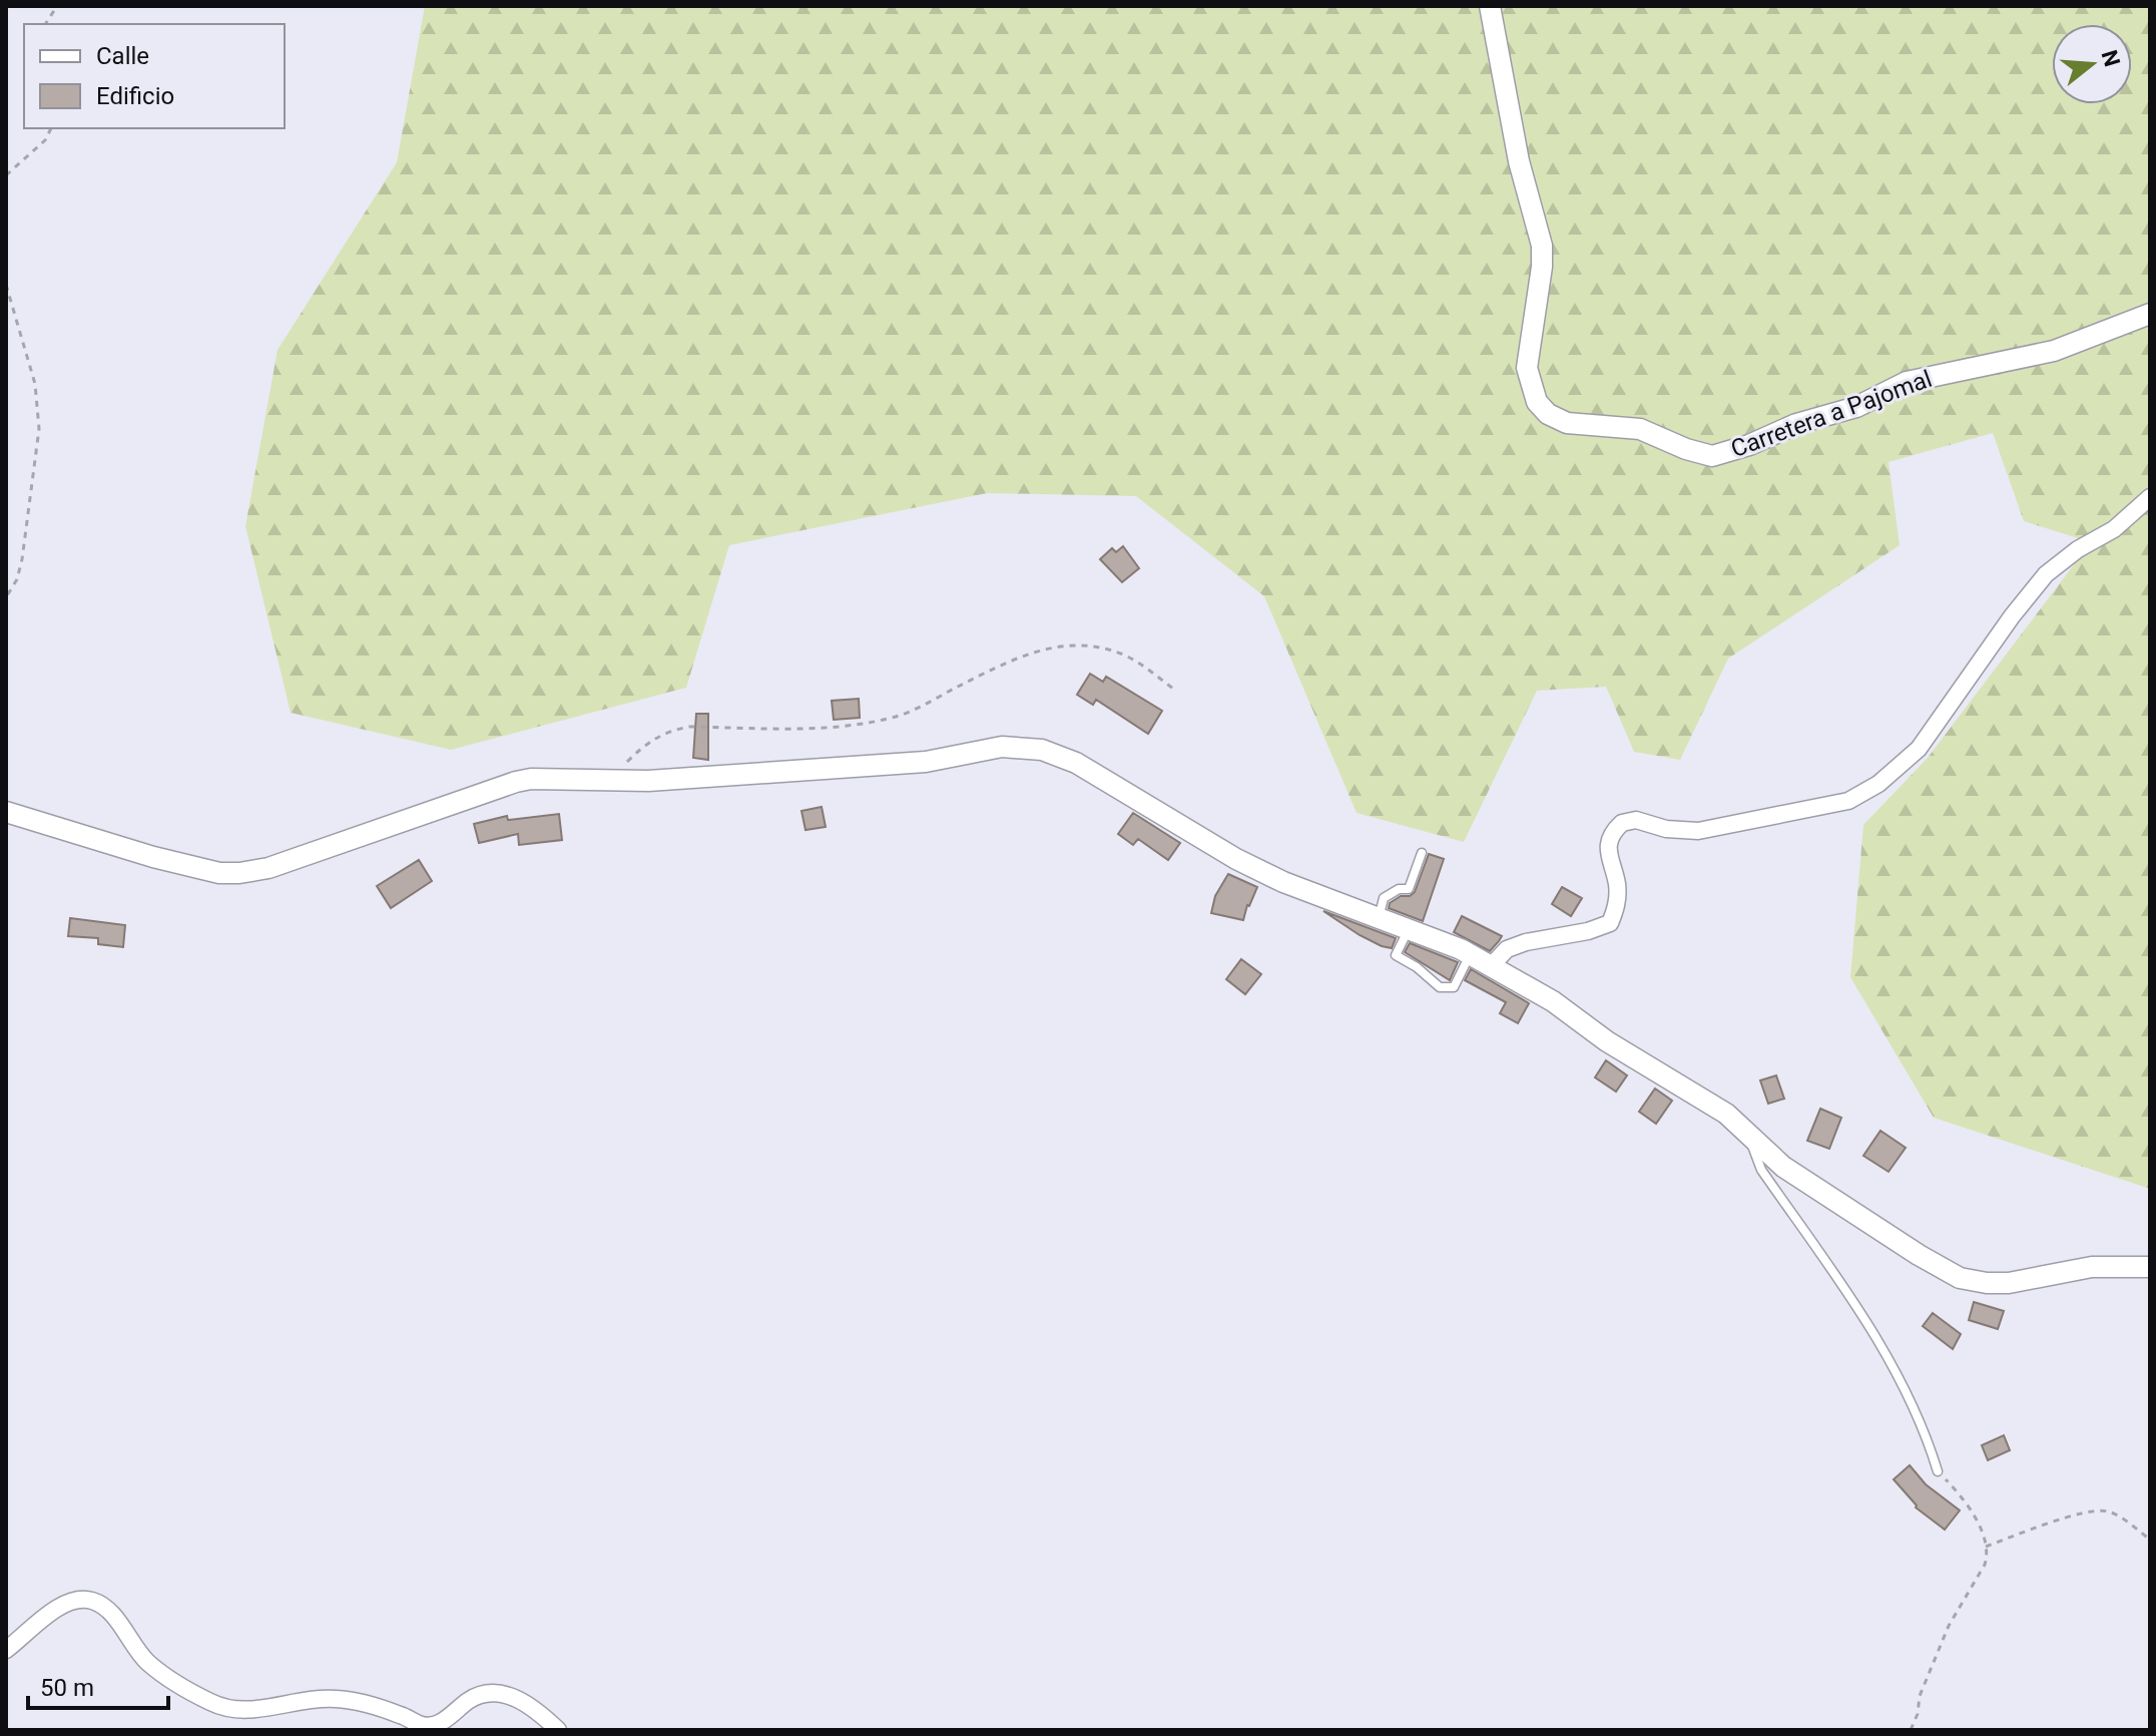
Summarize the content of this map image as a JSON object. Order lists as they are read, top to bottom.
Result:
{
  "streets": {
    "street": ["Carretera a Pajomal"]
  },
  "legend": ["Calle", "Edificio"],
  "scale_bar": "50 m",
  "north": "right"
}
